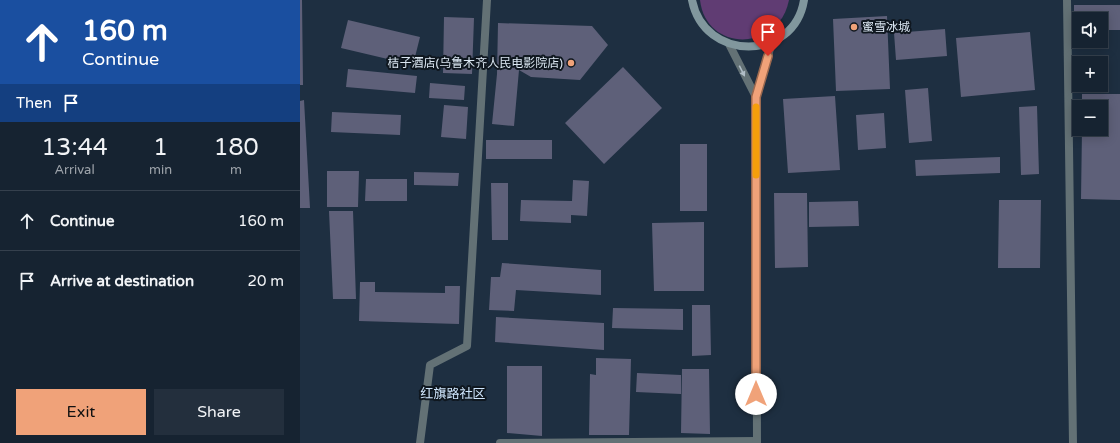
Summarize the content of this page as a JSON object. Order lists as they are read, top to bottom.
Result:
{
  "districts": ["红旗路社区"],
  "places": ["蜜雪冰城", "桔子酒店(乌鲁木齐人民电影院店)"],
  "page": {
    "turn": ["160 m", "Continue"],
    "map_buttons": ["+", "−"],
    "then": "Then",
    "eta": [
      "13:44",
      "Arrival",
      "1",
      "min",
      "180",
      "m"
    ],
    "list": [
      {
        "name": "Continue",
        "value": "160 m"
      },
      {
        "name": "Arrive at destination",
        "value": "20 m"
      }
    ],
    "buttons": ["Exit", "Share"]
  }
}
